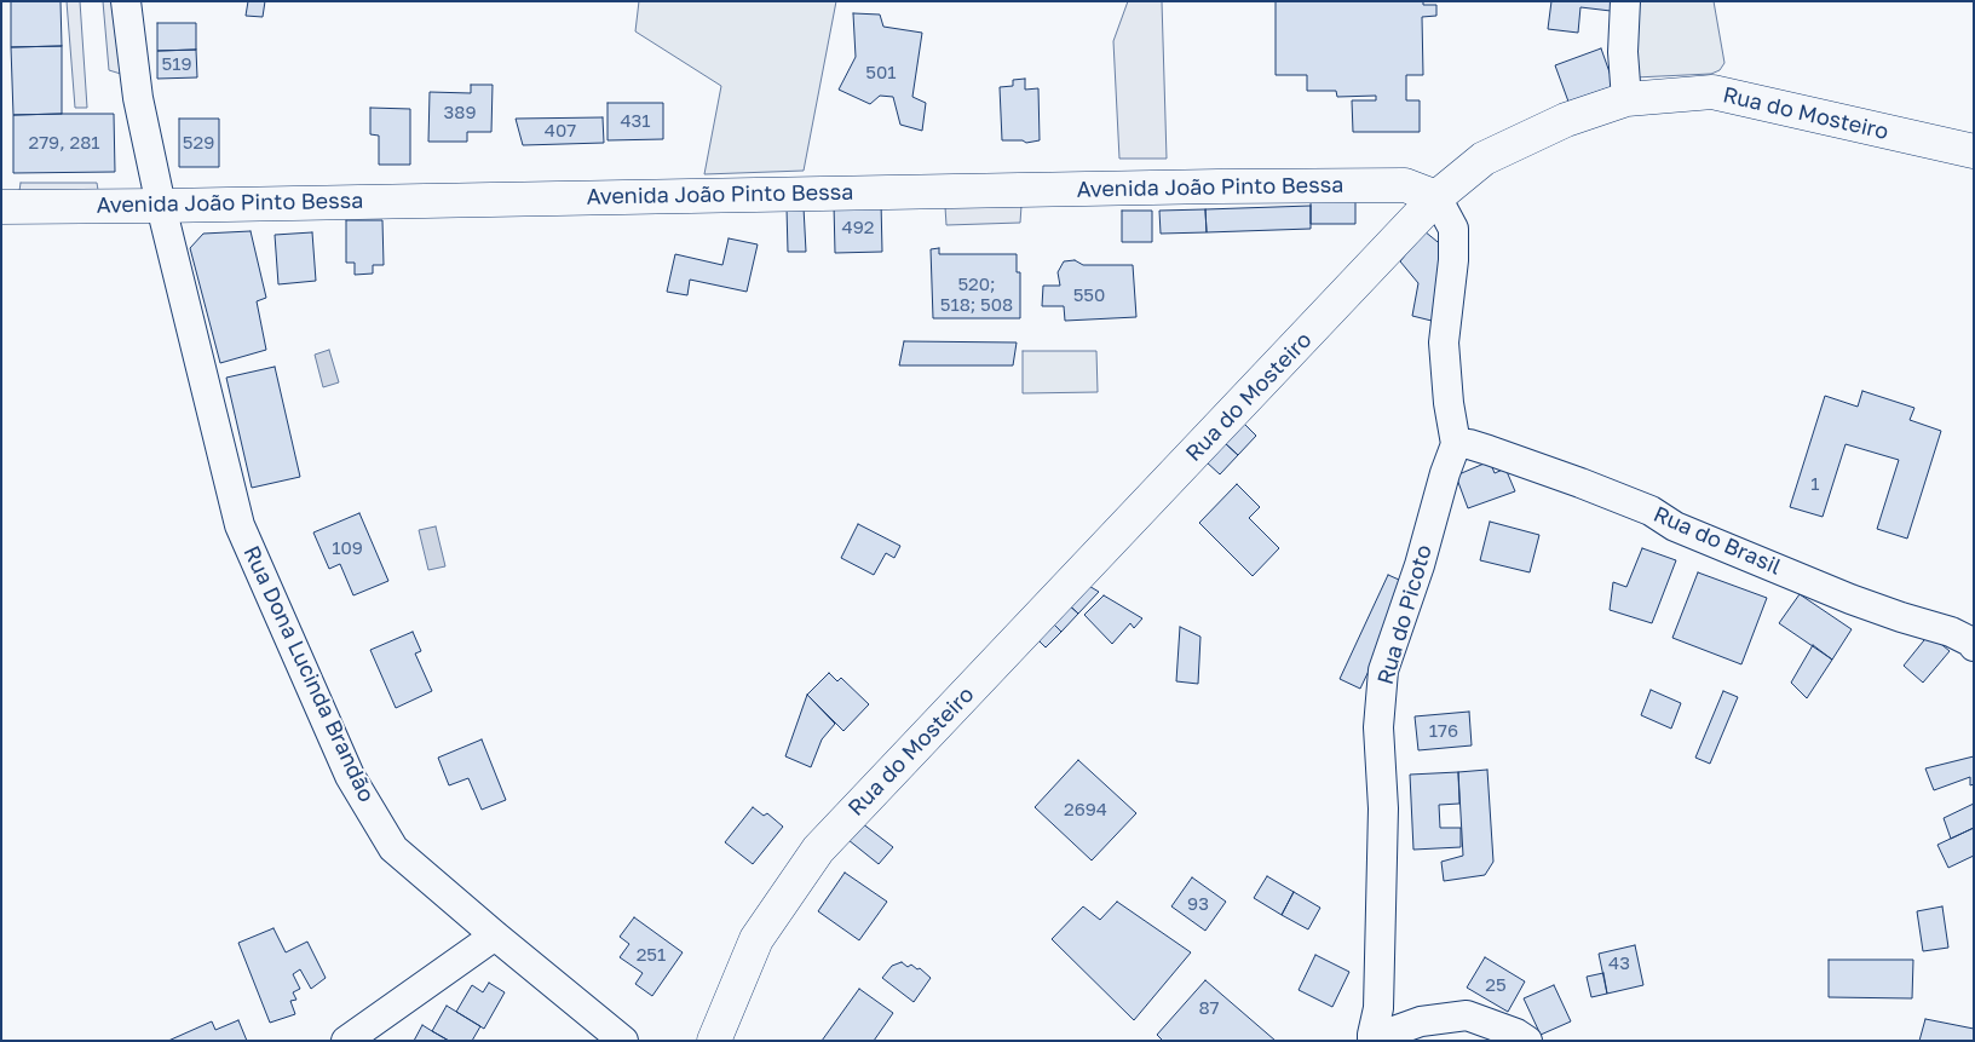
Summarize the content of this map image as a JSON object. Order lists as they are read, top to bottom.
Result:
{
  "streets": {
    "main road": ["Rua do Mosteiro", "Avenida João Pinto Bessa"],
    "street": ["Rua do Brasil", "Rua do Picoto", "Rua Dona Lucinda Brandão"]
  },
  "crossings": [
    ["Rua do Mosteiro", "Avenida João Pinto Bessa"],
    ["Avenida João Pinto Bessa", "Rua Dona Lucinda Brandão"],
    ["Rua do Brasil", "Rua do Picoto"]
  ],
  "house_numbers": [
    "519",
    "501",
    "389",
    "431",
    "407",
    "279, 281",
    "529",
    "492",
    "520; 518; 508",
    "550",
    "1",
    "109",
    "176",
    "2694",
    "93",
    "251",
    "43",
    "25",
    "87"
  ]
}
